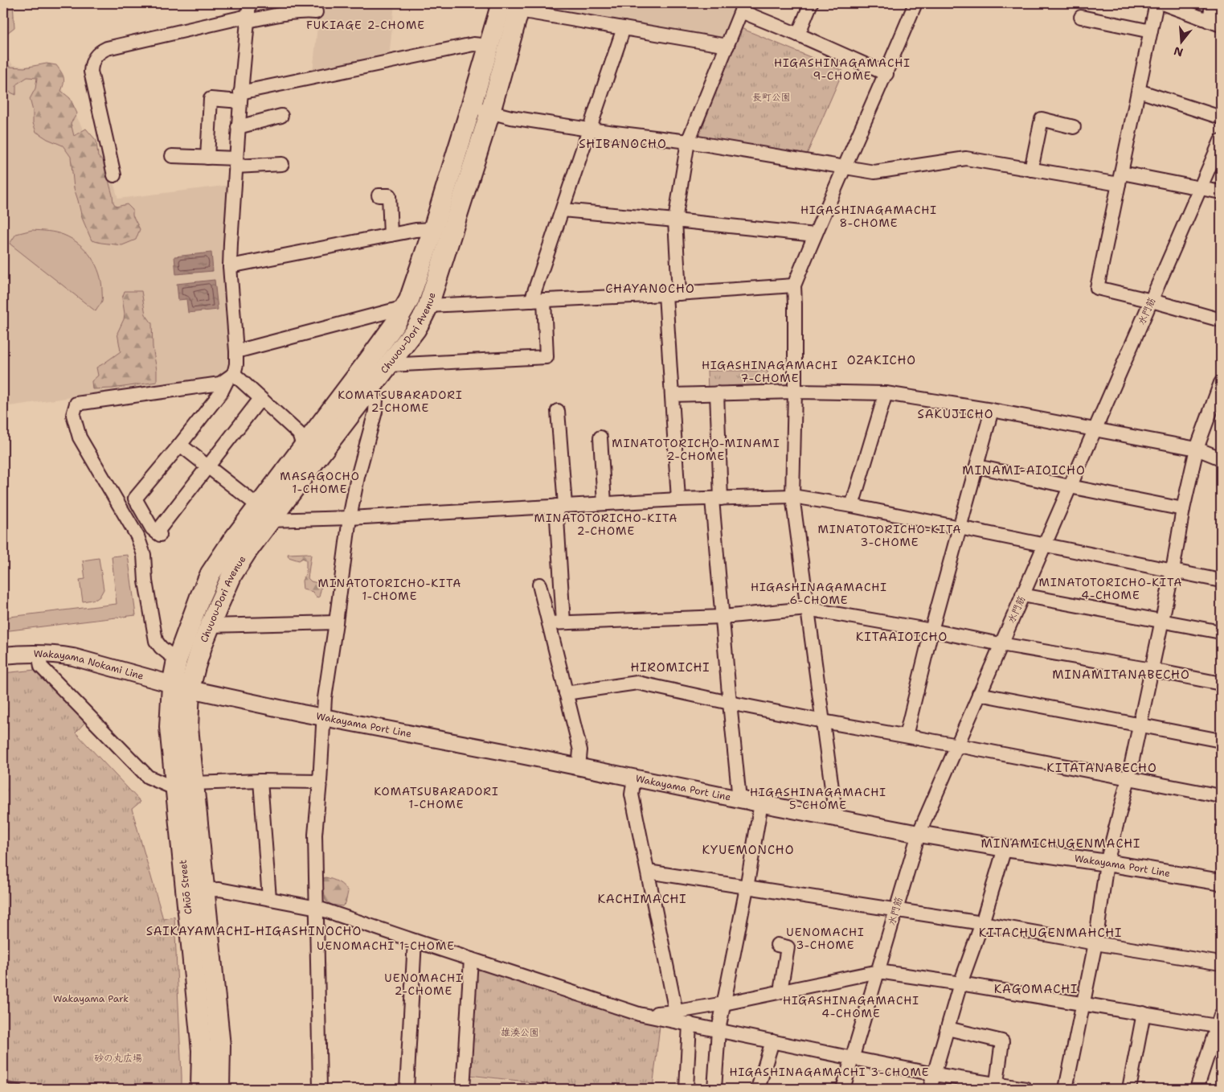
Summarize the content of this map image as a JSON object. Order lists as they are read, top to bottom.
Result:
{
  "streets": {
    "highway": ["Chuuou-Dori Avenue", "Chūō Street"],
    "main road": ["Wakayama Nokami Line", "Wakayama Port Line"],
    "street": ["水門筋"]
  },
  "crossings": [
    ["水門筋", "Wakayama Port Line"],
    ["Chuuou-Dori Avenue", "Wakayama Nokami Line"],
    ["Chuuou-Dori Avenue", "Wakayama Port Line"],
    ["Chuuou-Dori Avenue", "Chūō Street"],
    ["Wakayama Nokami Line", "Wakayama Port Line"],
    ["Wakayama Nokami Line", "Chūō Street"],
    ["Wakayama Port Line", "Chūō Street"]
  ],
  "districts": [
    "FUKIAGE 2-CHOME",
    "HIGASHINAGAMACHI 9-CHOME",
    "SHIBANOCHO",
    "HIGASHINAGAMACHI 8-CHOME",
    "CHAYANOCHO",
    "OZAKICHO",
    "HIGASHINAGAMACHI 7-CHOME",
    "KOMATSUBARADORI 2-CHOME",
    "SAKUJICHO",
    "MINATOTORICHO-MINAMI 2-CHOME",
    "MINAMI-AIOICHO",
    "MASAGOCHO 1-CHOME",
    "MINATOTORICHO-KITA 2-CHOME",
    "MINATOTORICHO-KITA 3-CHOME",
    "MINATOTORICHO-KITA 4-CHOME",
    "MINATOTORICHO-KITA 1-CHOME",
    "HIGASHINAGAMACHI 6-CHOME",
    "KITAAIOICHO",
    "HIROMICHI",
    "MINAMITANABECHO",
    "KITATANABECHO",
    "KOMATSUBARADORI 1-CHOME",
    "HIGASHINAGAMACHI 5-CHOME",
    "MINAMICHUGENMACHI",
    "KYUEMONCHO",
    "KACHIMACHI",
    "SAIKAYAMACHI-HIGASHINOCHO",
    "UENOMACHI 3-CHOME",
    "KITACHUGENMAHCHI",
    "UENOMACHI 1-CHOME",
    "UENOMACHI 2-CHOME",
    "KAGOMACHI",
    "HIGASHINAGAMACHI 4-CHOME",
    "HIGASHINAGAMACHI 3-CHOME"
  ],
  "parks": [
    "長町公園",
    "Wakayama Park",
    "雄湊公園",
    "砂の丸広場"
  ],
  "north": "bottom"
}
